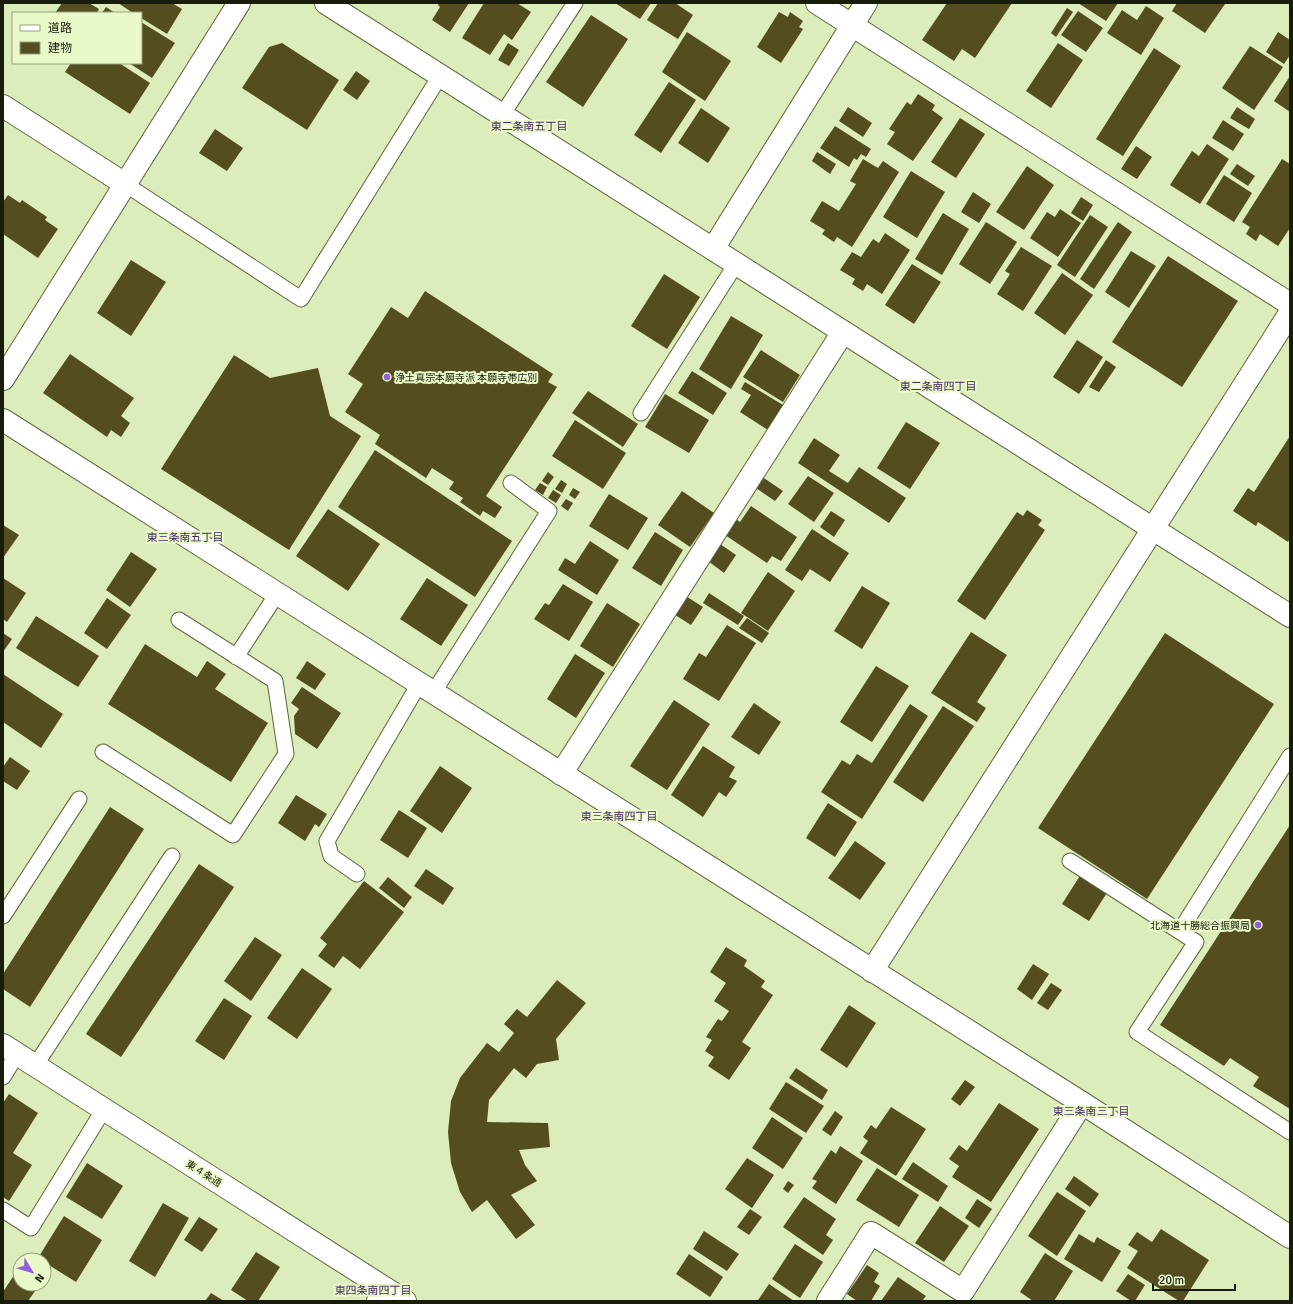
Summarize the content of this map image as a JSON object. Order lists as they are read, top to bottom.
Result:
{
  "streets": {
    "street": ["東４条通"]
  },
  "districts": [
    "東二条南五丁目",
    "東二条南四丁目",
    "東三条南五丁目",
    "東三条南四丁目",
    "東三条南三丁目",
    "東四条南四丁目"
  ],
  "places": ["浄土真宗本願寺派 本願寺帯広別", "北海道十勝総合振興局"],
  "legend": ["道路", "建物"],
  "scale_bar": "20 m",
  "north": "bottom right"
}
